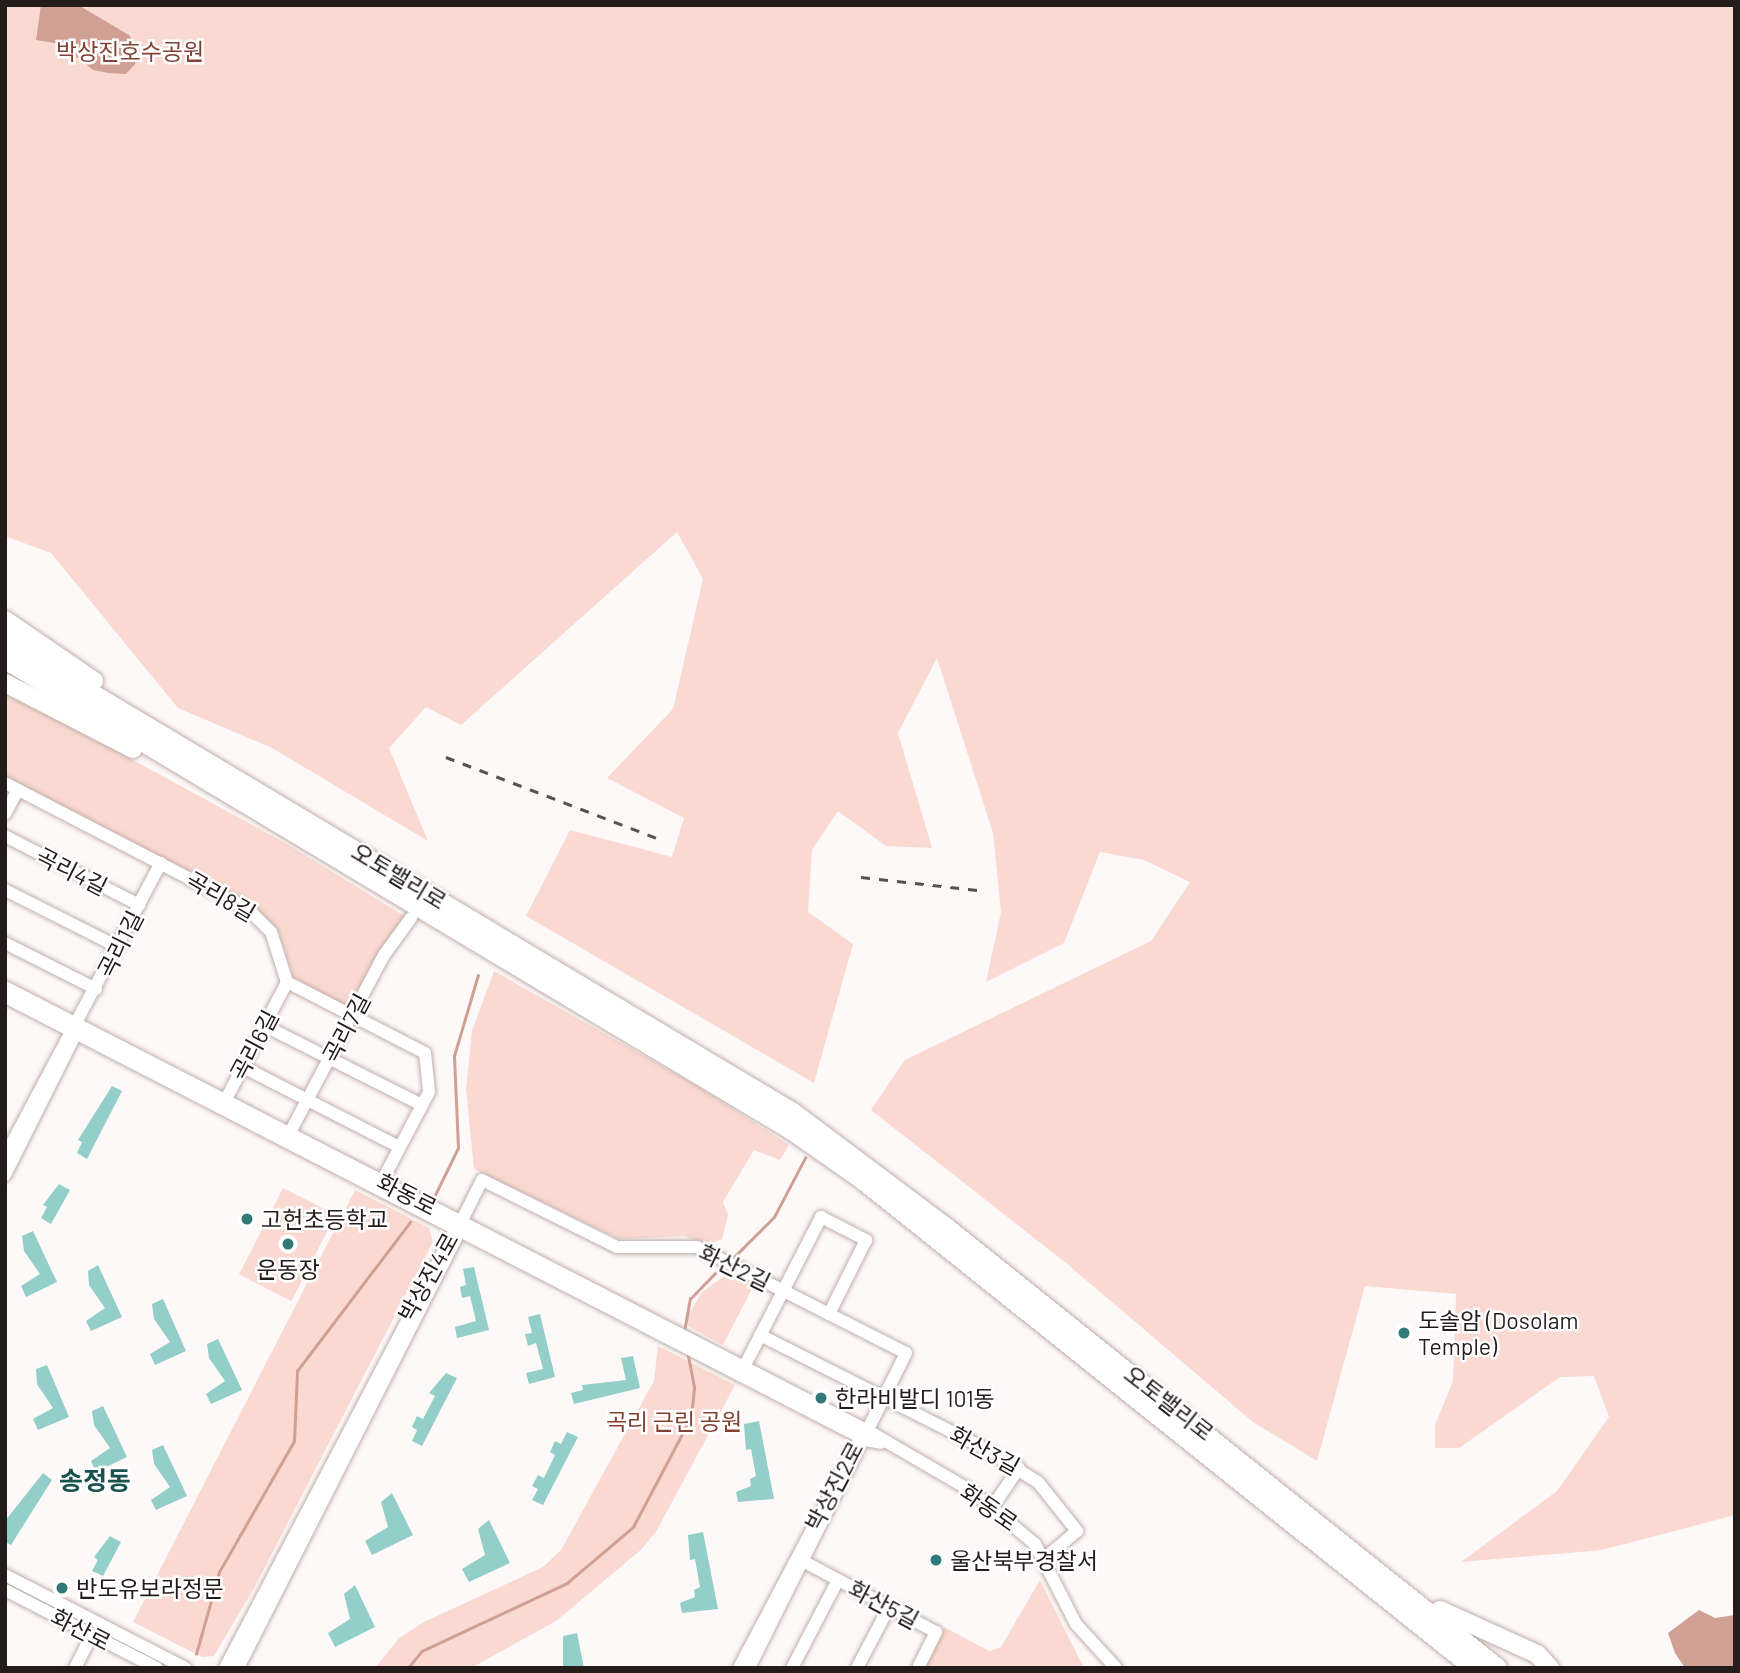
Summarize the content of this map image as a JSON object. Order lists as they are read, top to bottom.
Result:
{
  "streets": {
    "highway": ["오토밸리로"],
    "street": [
      "곡리4길",
      "곡리8길",
      "곡리1길",
      "곡리7길",
      "곡리6길",
      "화동로",
      "화산2길",
      "박상진4로",
      "화산3길",
      "박상진2로",
      "화산5길",
      "화산로"
    ]
  },
  "crossings": [
    ["곡리4길", "곡리1길"],
    ["곡리8길", "곡리1길"],
    ["곡리8길", "곡리6길"],
    ["곡리1길", "화동로"],
    ["곡리7길", "화동로"],
    ["곡리6길", "화동로"],
    ["화동로", "화산2길"],
    ["화동로", "박상진4로"],
    ["화동로", "화산3길"],
    ["화동로", "박상진2로"],
    ["화산2길", "박상진4로"],
    ["화산2길", "화산3길"],
    ["화산2길", "박상진2로"],
    ["박상진2로", "화산5길"]
  ],
  "districts": ["송정동"],
  "parks": ["박상진호수공원", "곡리 근린 공원"],
  "places": [
    "고헌초등학교",
    "운동장",
    "도솔암 (Dosolam Temple)",
    "한라비발디 101동",
    "울산북부경찰서",
    "반도유보라정문"
  ]
}
